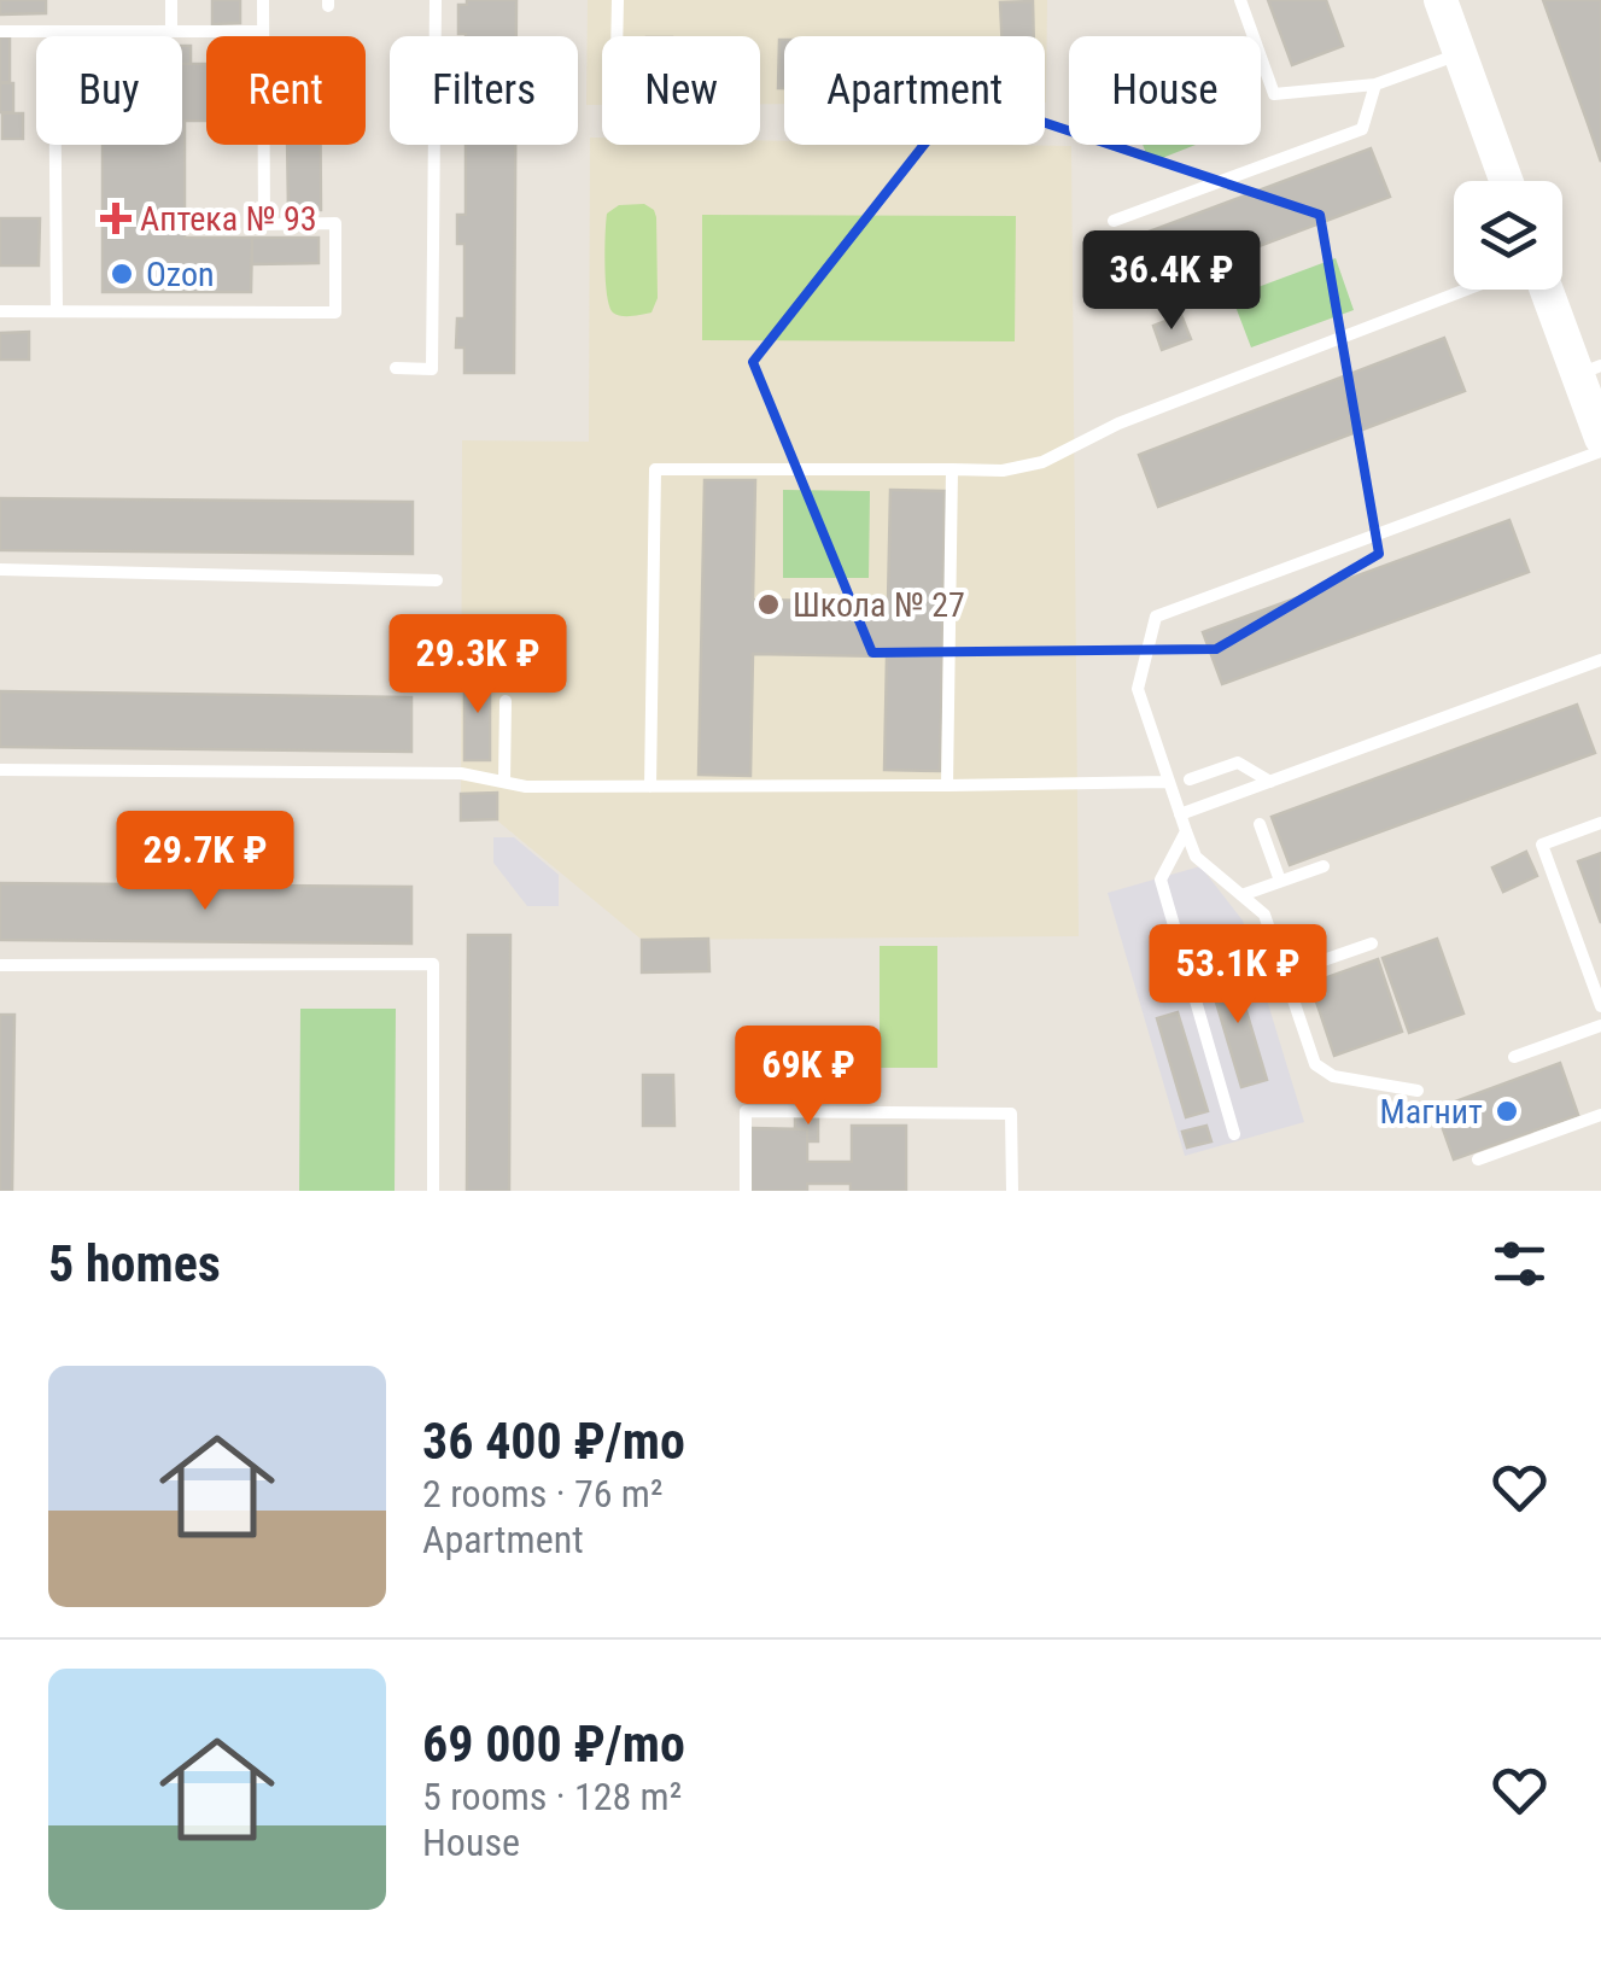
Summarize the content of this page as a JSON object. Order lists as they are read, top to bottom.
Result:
{
  "places": {
    "health": ["Аптека № 93"],
    "other": ["Ozon", "Школа № 27", "Магнит"]
  },
  "page": {
    "chip": [
      "Buy",
      "Rent",
      "Filters",
      "New",
      "Apartment",
      "House"
    ],
    "price": [
      "36.4K ₽",
      "29.3K ₽",
      "29.7K ₽",
      "53.1K ₽",
      "69K ₽"
    ],
    "heading": "5 homes",
    "list": [
      {
        "name": "36 400 ₽/mo",
        "note": "2 rooms · 76 m² · Apartment"
      },
      {
        "name": "69 000 ₽/mo",
        "note": "5 rooms · 128 m² · House"
      }
    ]
  }
}
